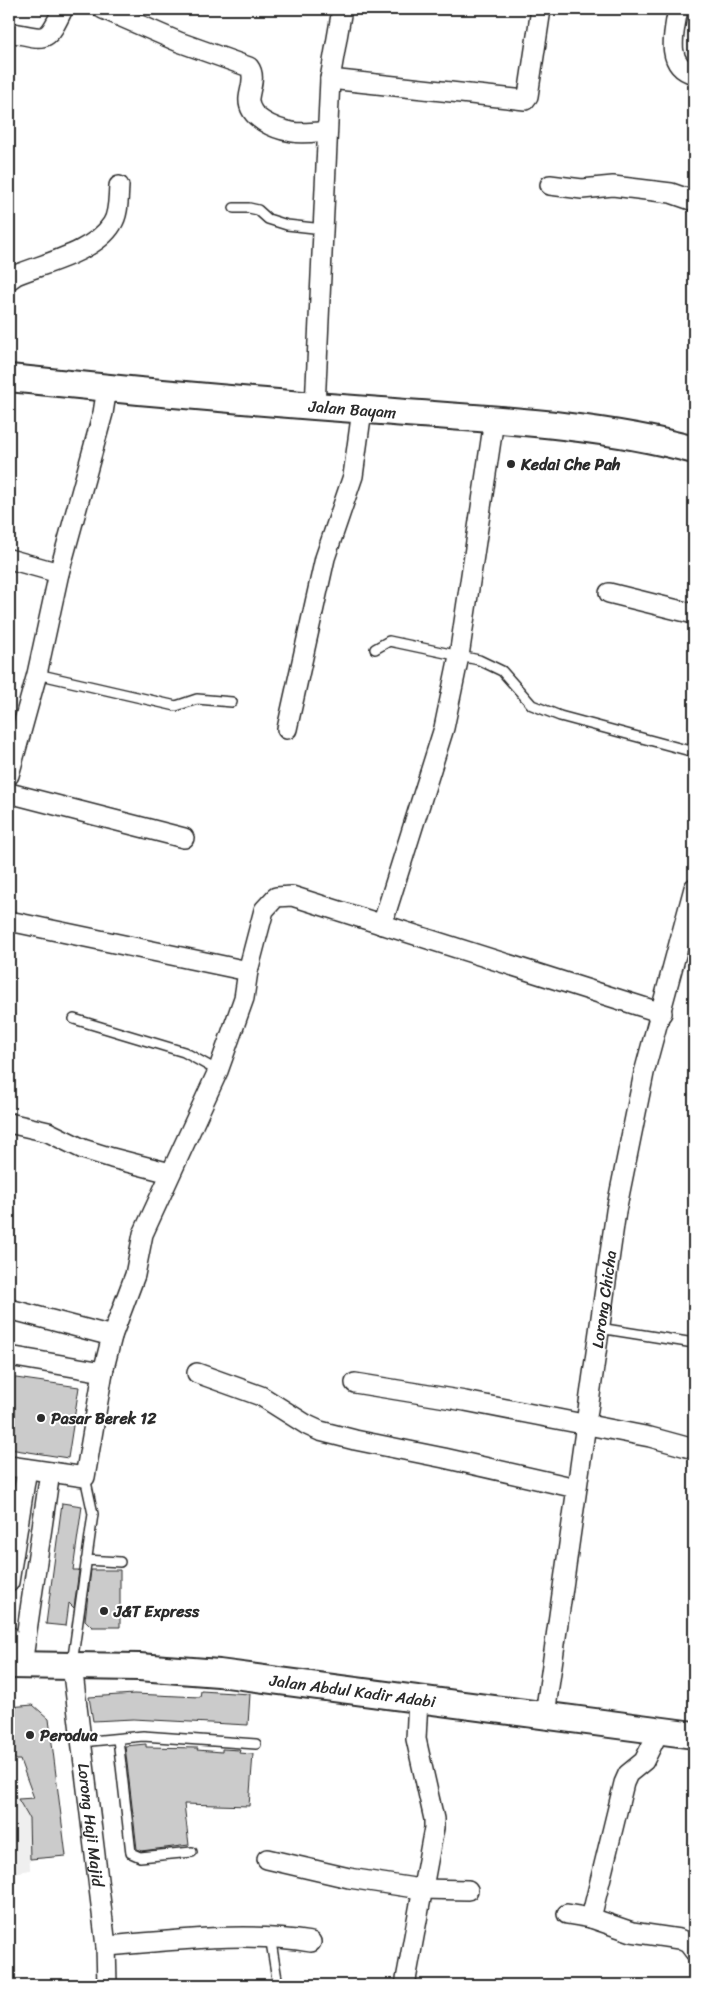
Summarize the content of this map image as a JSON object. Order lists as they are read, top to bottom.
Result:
{
  "streets": {
    "main road": ["Jalan Bayam", "Jalan Abdul Kadir Adabi"],
    "street": ["Lorong Chicha", "Lorong Haji Majid"]
  },
  "crossings": [
    ["Lorong Chicha", "Jalan Abdul Kadir Adabi"],
    ["Jalan Abdul Kadir Adabi", "Lorong Haji Majid"]
  ],
  "places": [
    "Kedai Che Pah",
    "Pasar Berek 12",
    "J&T Express",
    "Perodua"
  ]
}
